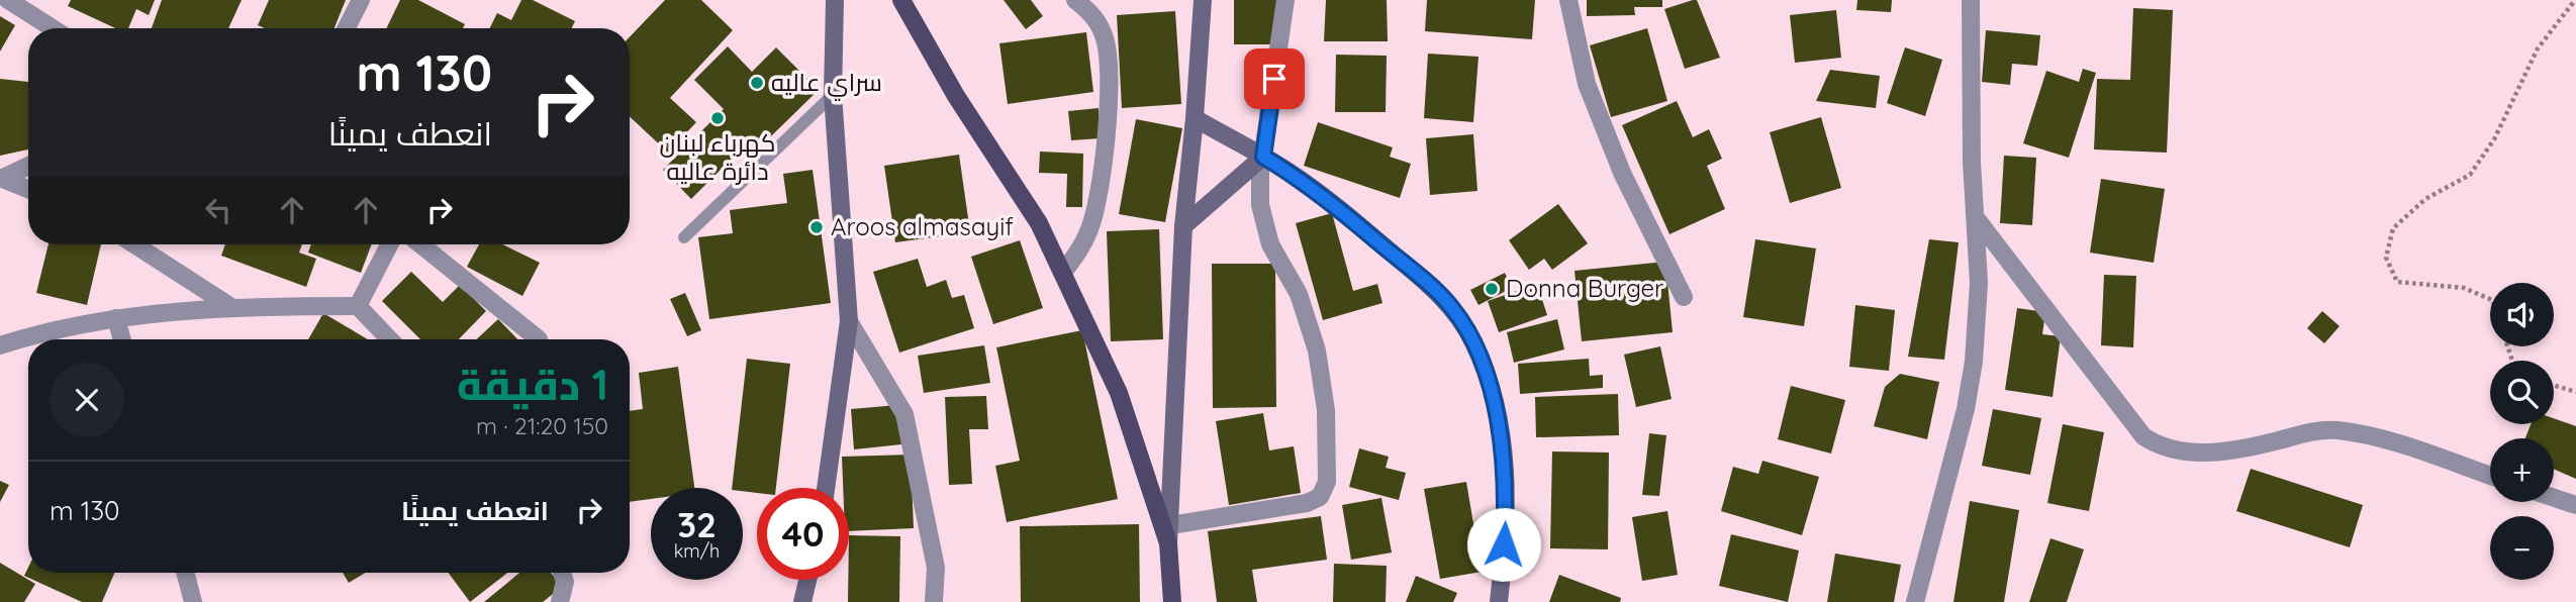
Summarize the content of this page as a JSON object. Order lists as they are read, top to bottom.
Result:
{
  "places": [
    "سراي عاليه",
    "كهرباء لبنان دائرة عاليه",
    "Aroos almasayif",
    "Donna Burger"
  ],
  "page": {
    "turn": ["130 m", "انعطف يمينًا"],
    "map_buttons": ["+", "−"],
    "heading": ["1 دقيقة", "150 m · 21:20"],
    "list": [
      {
        "name": "انعطف يمينًا",
        "value": "130 m"
      }
    ],
    "speed": "32 km/h",
    "limit": "40"
  }
}
